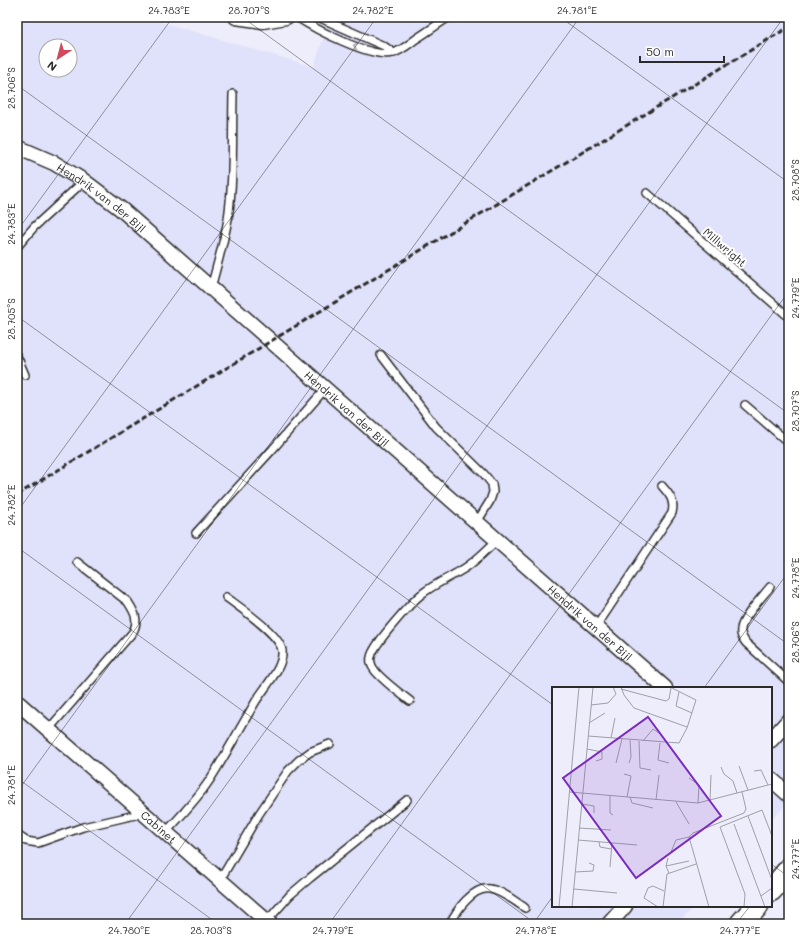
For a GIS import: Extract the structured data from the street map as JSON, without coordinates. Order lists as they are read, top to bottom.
{
  "streets": {
    "street": ["Hendrik van der Bijl", "Cabinet"],
    "lane": ["Millwright"]
  },
  "scale_bar": "50 m",
  "north": "bottom left",
  "coordinates": [
    "24.783°E",
    "28.707°S",
    "24.782°E",
    "24.781°E",
    "28.706°S",
    "28.708°S",
    "24.779°E",
    "28.705°S",
    "24.778°E",
    "24.777°E",
    "24.780°E",
    "28.703°S"
  ]
}
